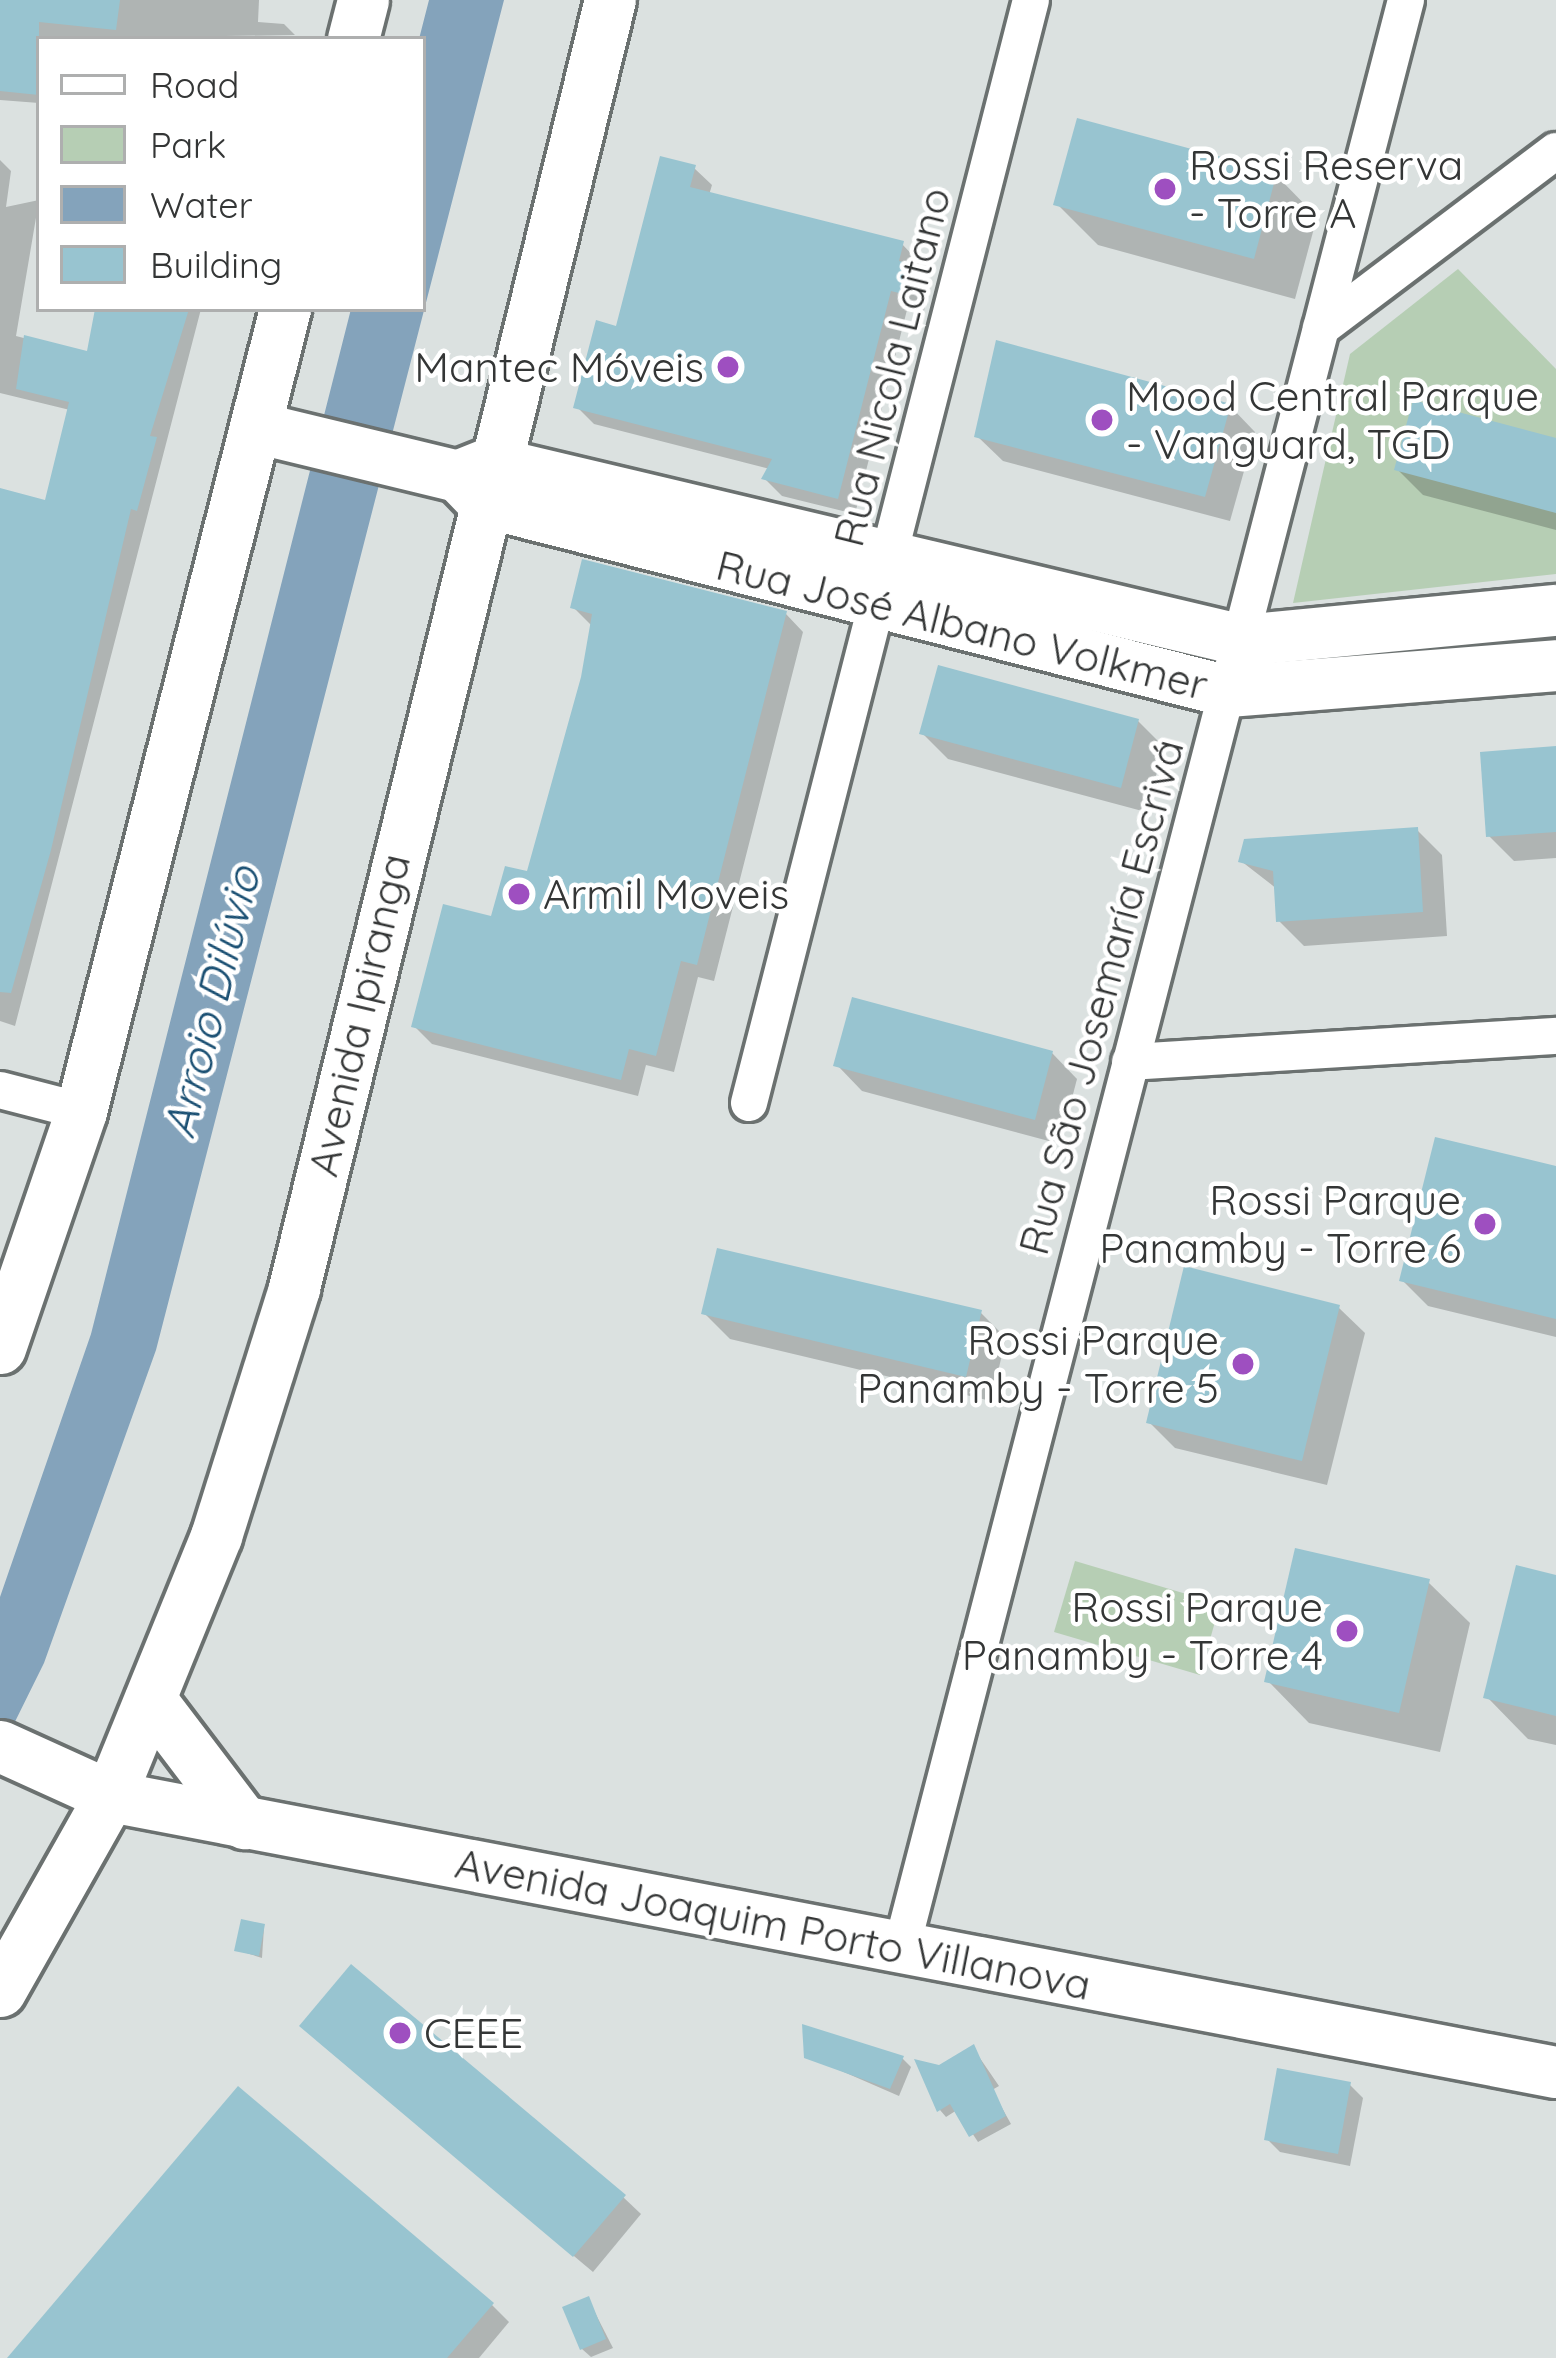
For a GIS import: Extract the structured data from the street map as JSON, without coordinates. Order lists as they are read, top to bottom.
{
  "streets": {
    "street": [
      "Rua Nicola Laitano",
      "Rua José Albano Volkmer",
      "Rua São Josemaría Escrivá",
      "Avenida Ipiranga",
      "Avenida Joaquim Porto Villanova"
    ]
  },
  "crossings": [
    ["Rua Nicola Laitano", "Rua José Albano Volkmer"],
    ["Rua José Albano Volkmer", "Rua São Josemaría Escrivá"],
    ["Rua José Albano Volkmer", "Avenida Ipiranga"],
    ["Rua São Josemaría Escrivá", "Avenida Joaquim Porto Villanova"],
    ["Avenida Ipiranga", "Avenida Joaquim Porto Villanova"]
  ],
  "water": ["Arroio Dilúvio"],
  "places": [
    "Rossi Reserva - Torre A",
    "Mantec Móveis",
    "Mood Central Parque - Vanguard, TGD",
    "Armil Moveis",
    "Rossi Parque Panamby - Torre 6",
    "Rossi Parque Panamby - Torre 5",
    "Rossi Parque Panamby - Torre 4",
    "CEEE"
  ],
  "legend": [
    "Road",
    "Park",
    "Water",
    "Building"
  ]
}
